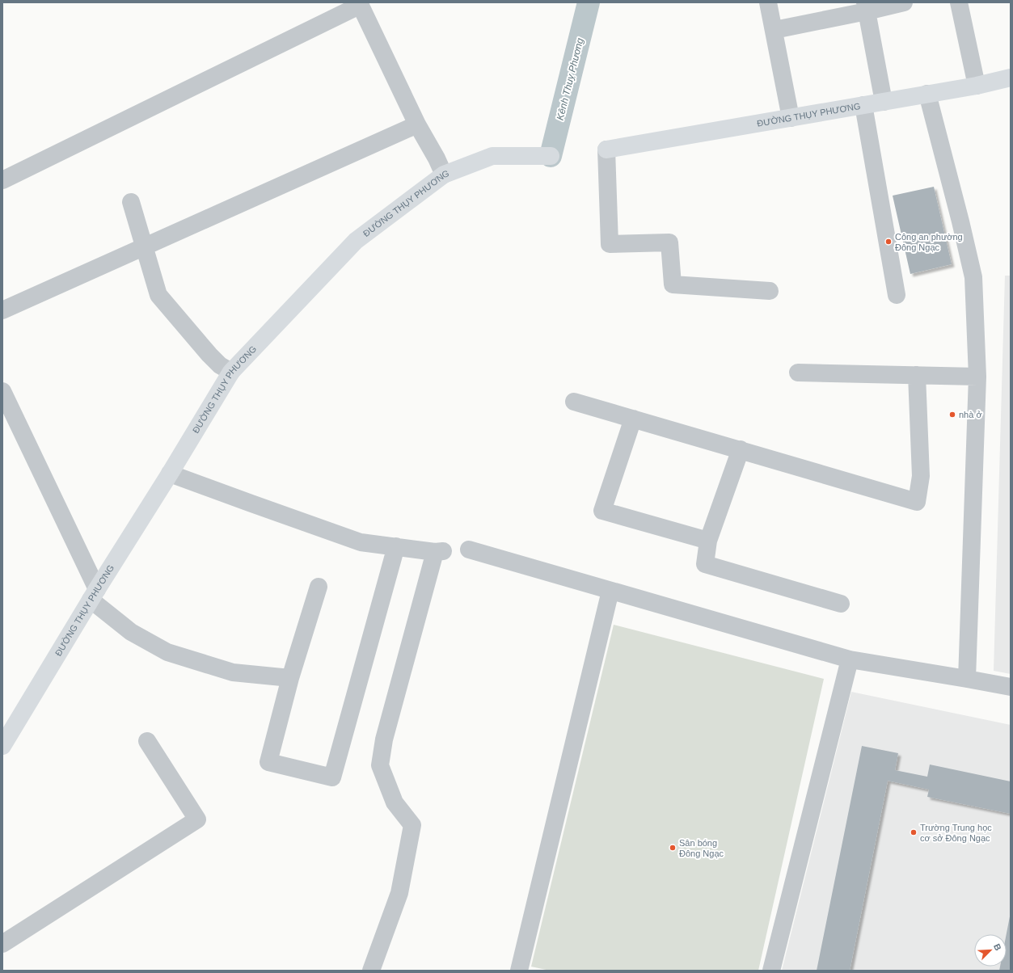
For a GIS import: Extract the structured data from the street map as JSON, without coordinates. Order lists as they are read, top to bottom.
{
  "streets": {
    "main road": ["ĐƯỜNG THỤY PHƯƠNG"]
  },
  "water": ["Kênh Thuỵ Phương"],
  "places": [
    "Công an phường Đông Ngạc",
    "nhà ở",
    "Trường Trung học cơ sở Đông Ngạc",
    "Sân bóng Đông Ngạc"
  ],
  "north": "top right"
}
